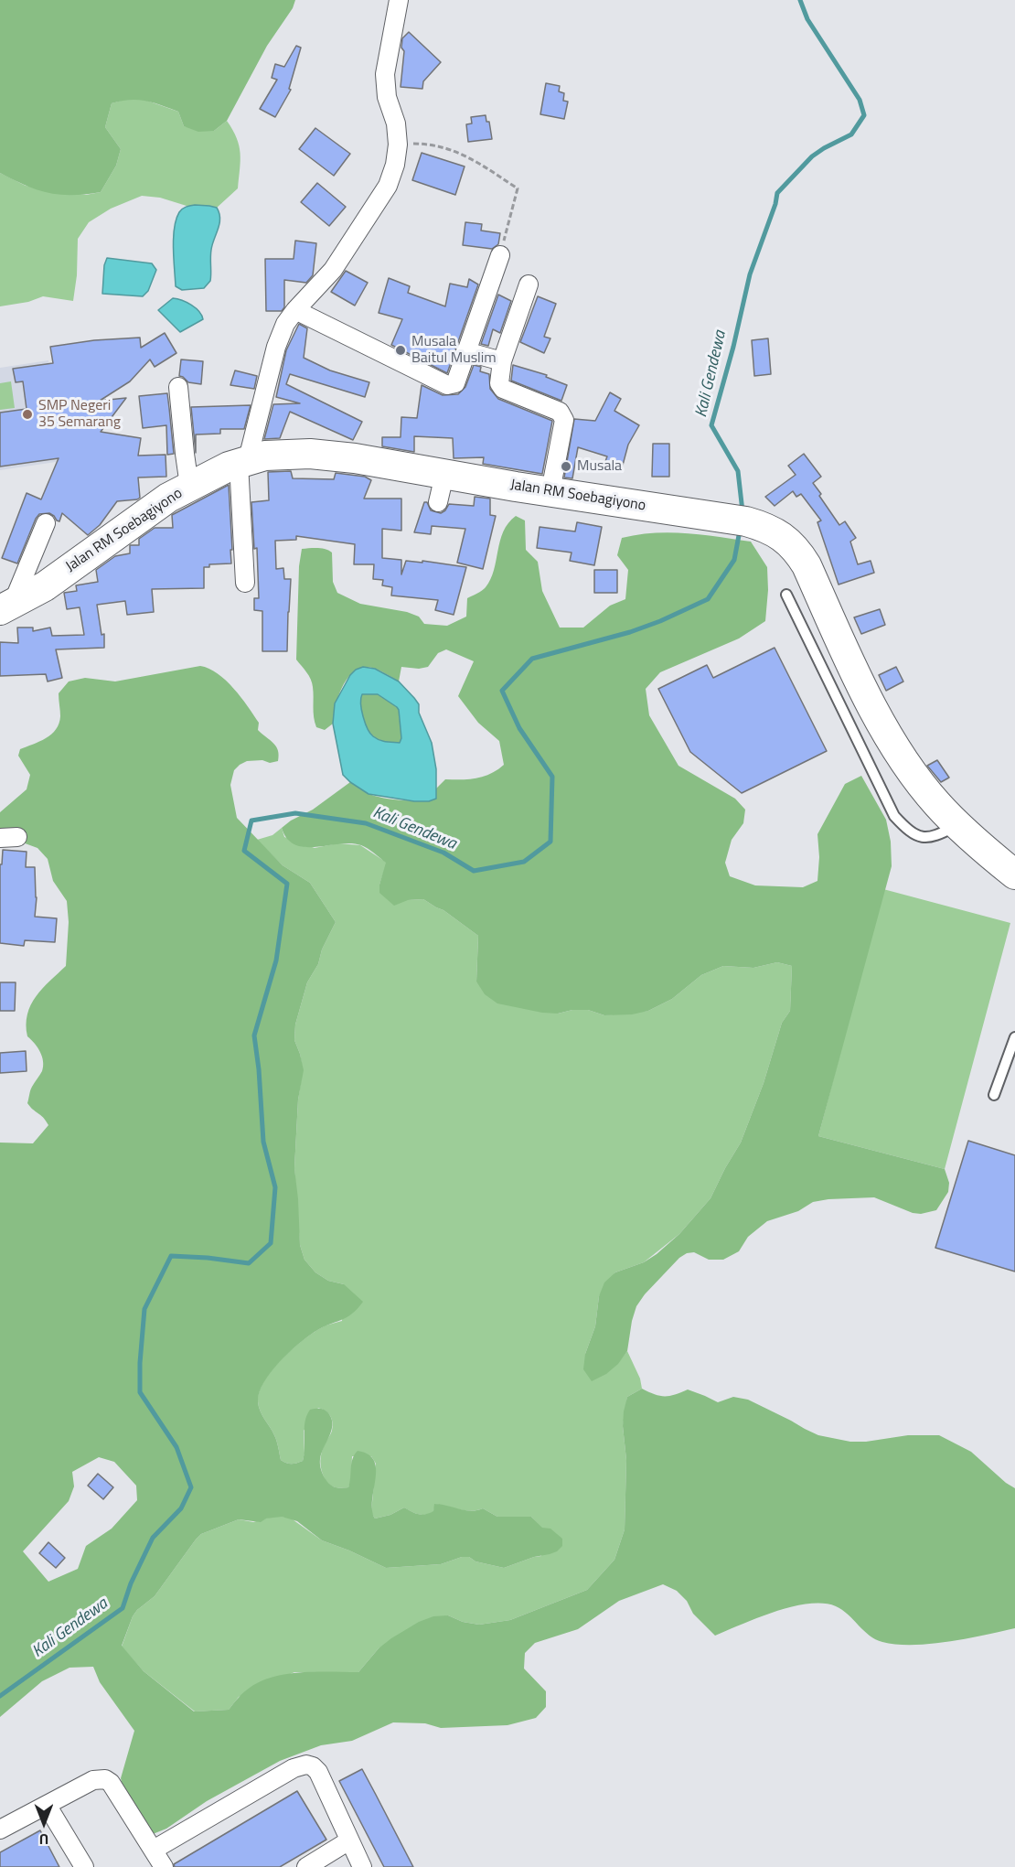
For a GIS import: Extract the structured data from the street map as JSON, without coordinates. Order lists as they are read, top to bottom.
{
  "streets": {
    "main road": ["Jalan RM Soebagiyono"]
  },
  "water": ["Kali Gendewa"],
  "places": ["Musala Baitul Muslim", "SMP Negeri 35 Semarang", "Musala"],
  "north": "bottom"
}
